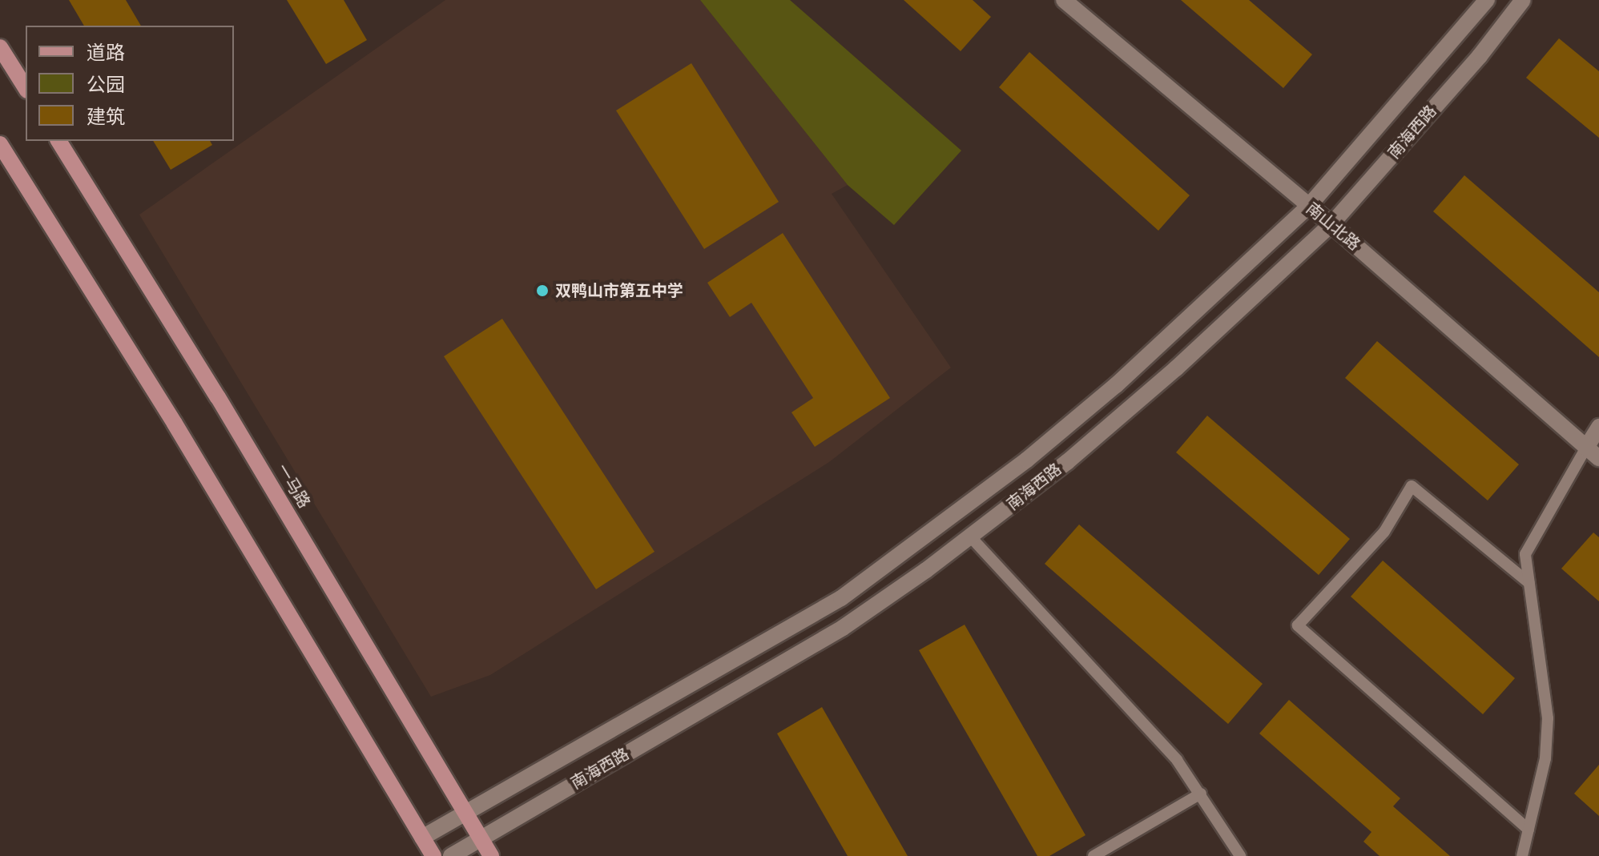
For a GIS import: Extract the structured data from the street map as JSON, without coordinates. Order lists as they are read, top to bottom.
{
  "streets": {
    "main road": ["一马路"],
    "street": ["南海西路", "南山北路"]
  },
  "crossings": [
    ["南海西路", "南山北路"],
    ["南海西路", "一马路"]
  ],
  "places": ["双鸭山市第五中学"],
  "legend": ["道路", "公园", "建筑"]
}
